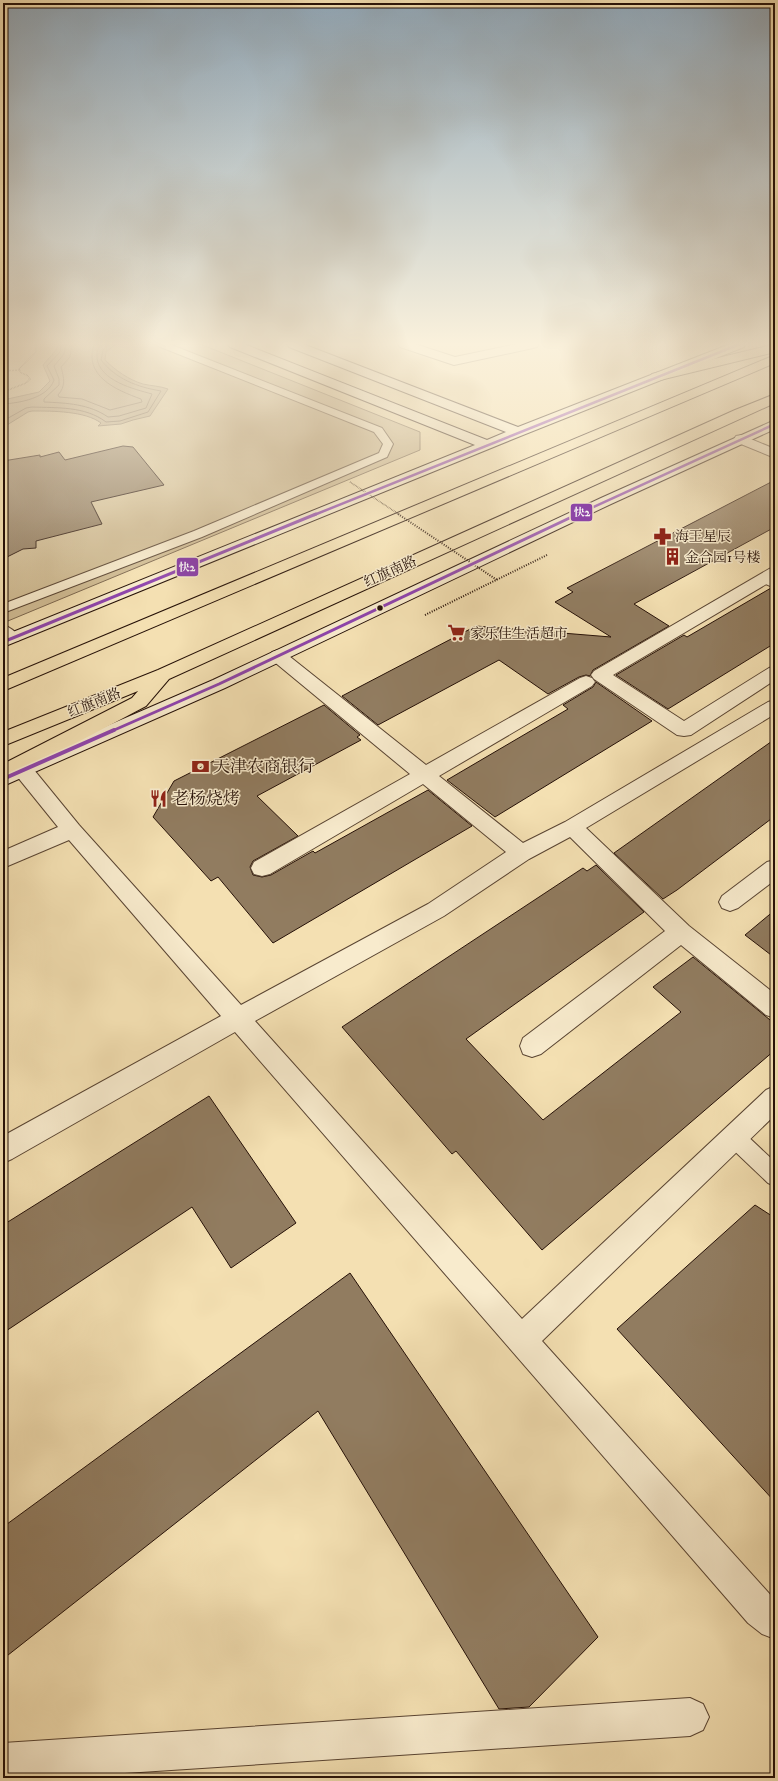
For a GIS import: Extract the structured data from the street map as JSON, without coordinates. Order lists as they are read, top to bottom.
{
  "streets": {
    "highway": ["红旗南路"]
  },
  "places": {
    "pharmacy": ["海王星辰"],
    "building": ["金合园1号楼"],
    "supermarket": ["家乐佳生活超市"],
    "bank": ["天津农商银行"],
    "restaurant": ["老杨烧烤"]
  },
  "lines": ["transit line 快2"]
}
